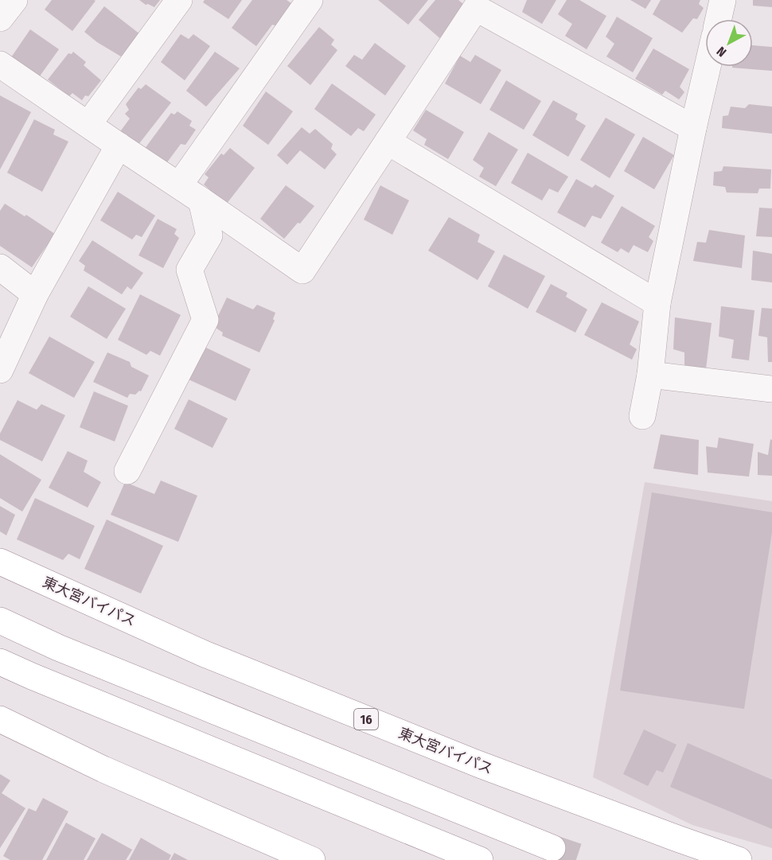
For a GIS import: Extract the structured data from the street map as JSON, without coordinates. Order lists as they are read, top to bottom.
{
  "streets": {
    "highway": ["東大宮バイパス", "16"]
  },
  "north": "bottom left"
}
